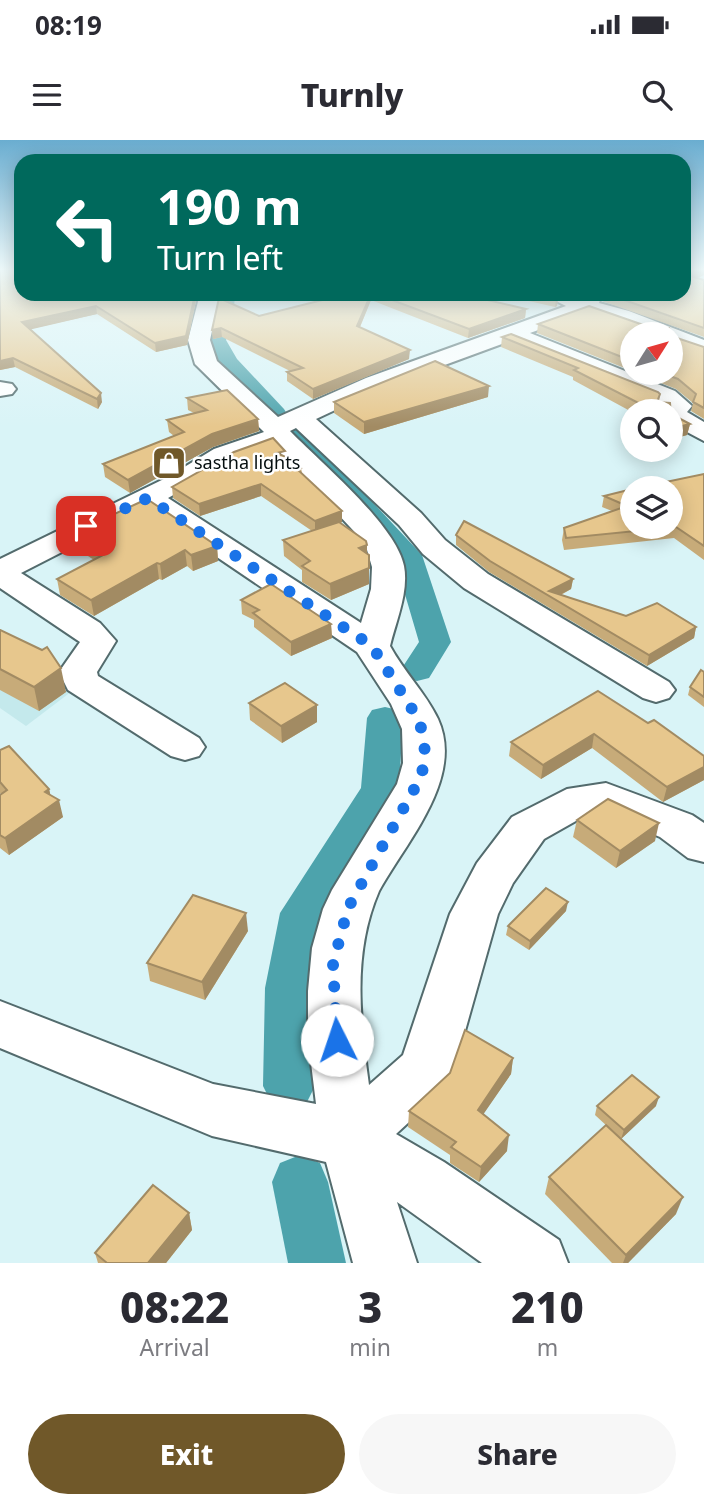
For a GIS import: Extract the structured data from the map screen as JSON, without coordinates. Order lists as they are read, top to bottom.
{
  "places": {
    "shop": ["sastha lights"]
  },
  "north": "top right",
  "page": {
    "status": "08:19",
    "header": "Turnly",
    "turn": ["190 m", "Turn left"],
    "eta": [
      "08:22",
      "Arrival",
      "3",
      "min",
      "210",
      "m"
    ],
    "buttons": ["Exit", "Share"]
  }
}
